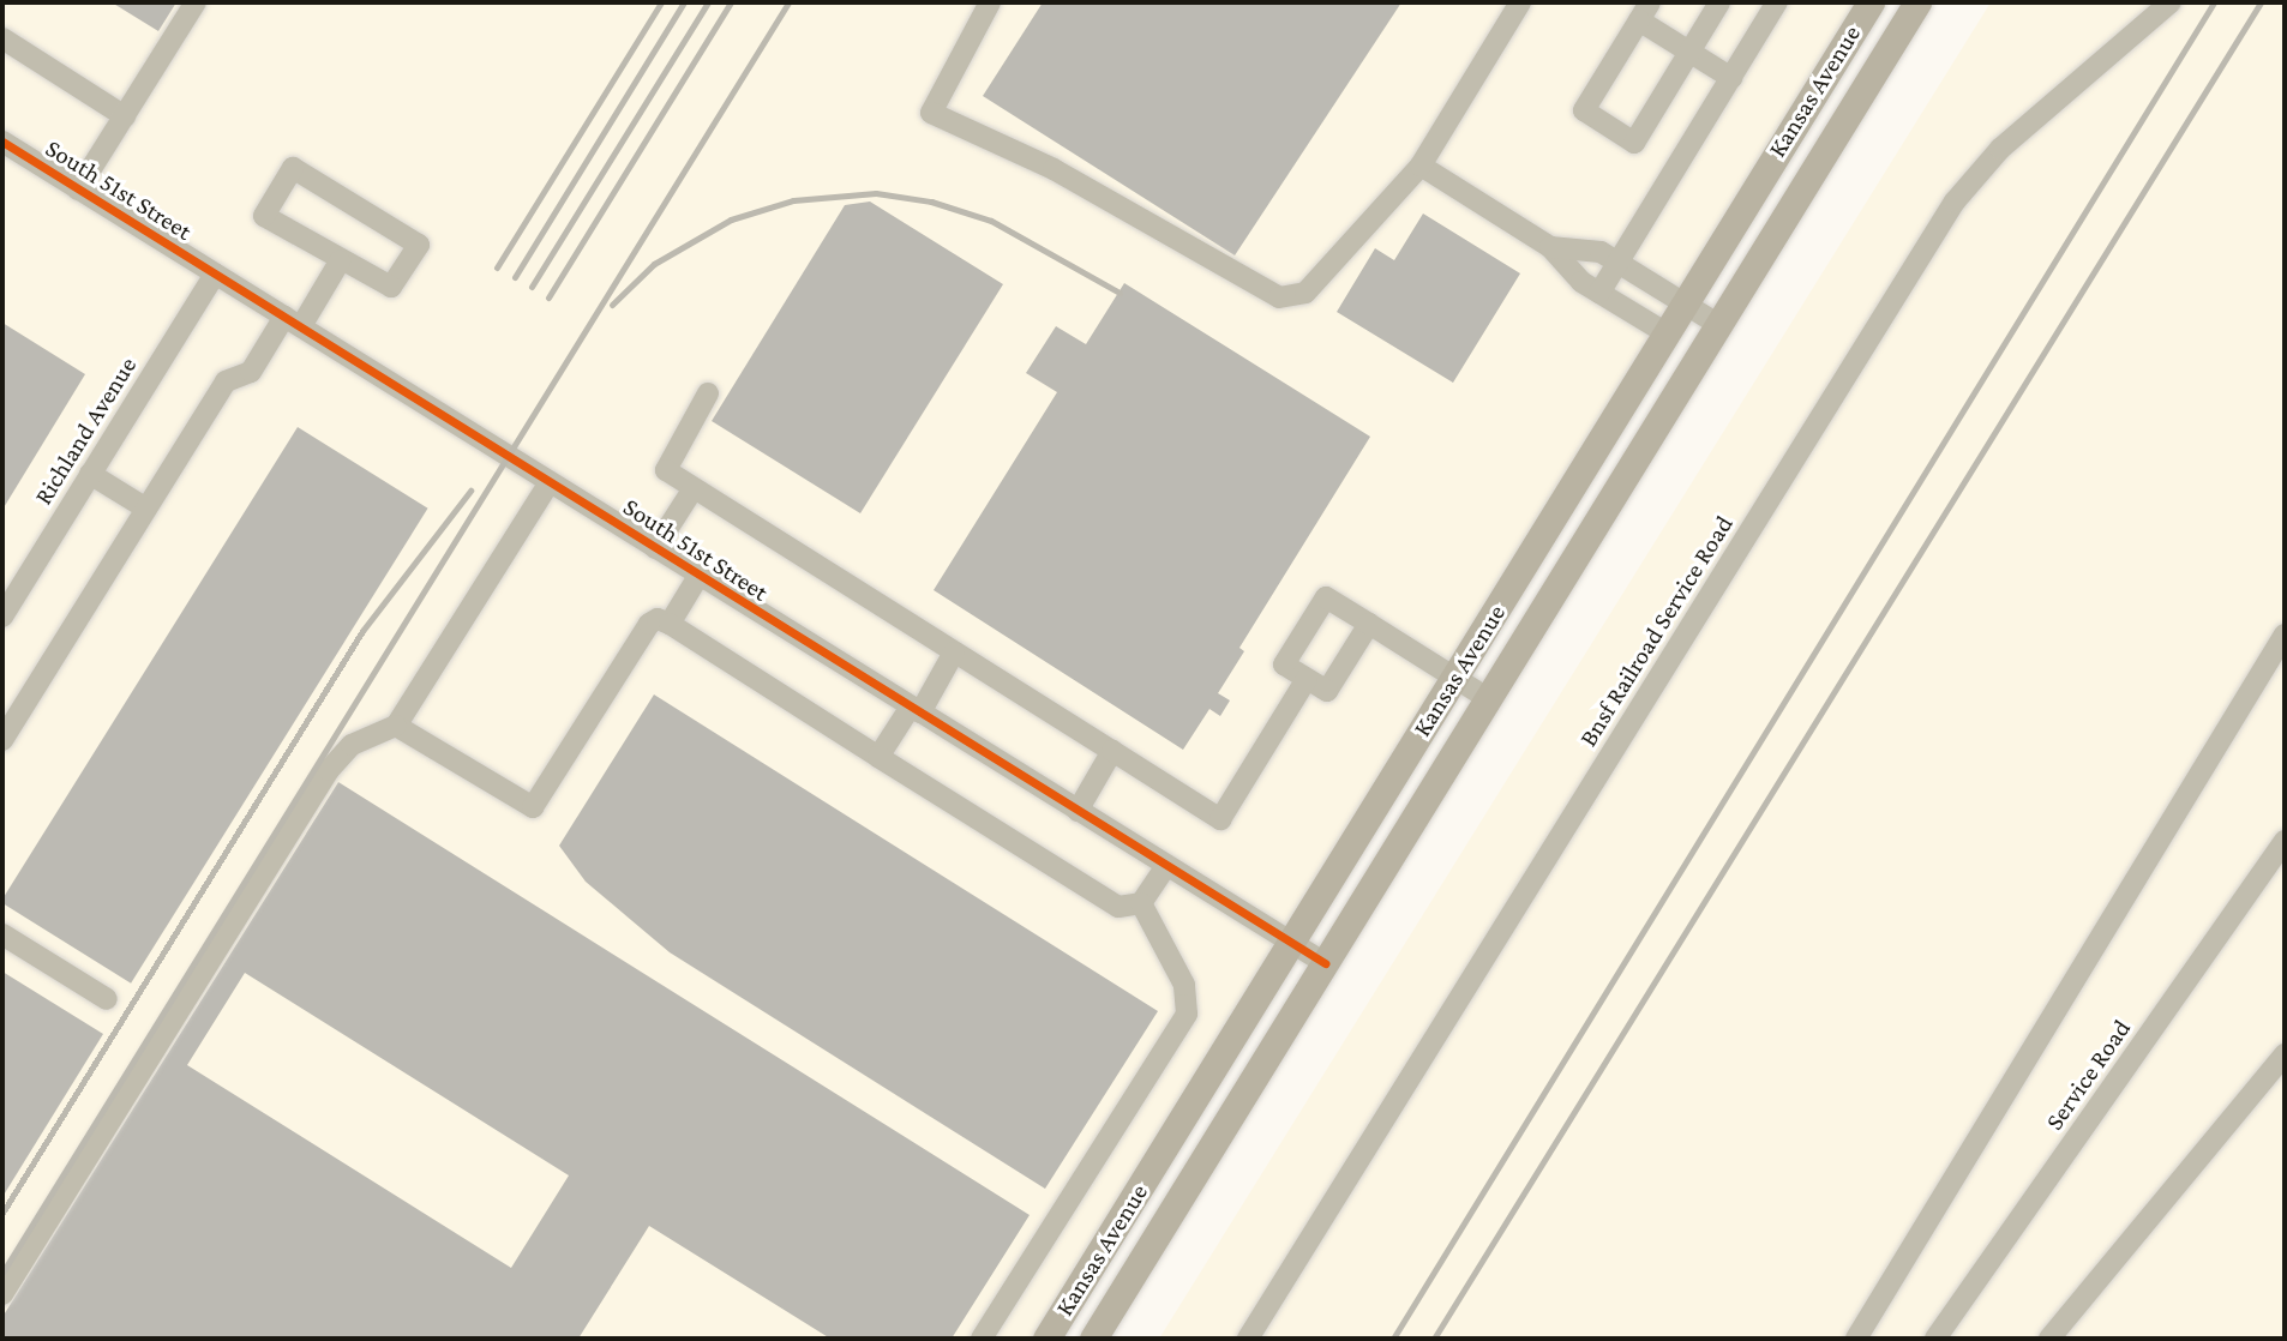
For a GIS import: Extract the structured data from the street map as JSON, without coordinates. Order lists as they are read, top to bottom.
{
  "streets": {
    "main road": ["Kansas Avenue"],
    "street": [
      "South 51st Street",
      "Richland Avenue",
      "Bnsf Railroad Service Road",
      "Service Road"
    ]
  },
  "crossings": [
    ["Kansas Avenue", "South 51st Street"],
    ["South 51st Street", "Richland Avenue"]
  ]
}
